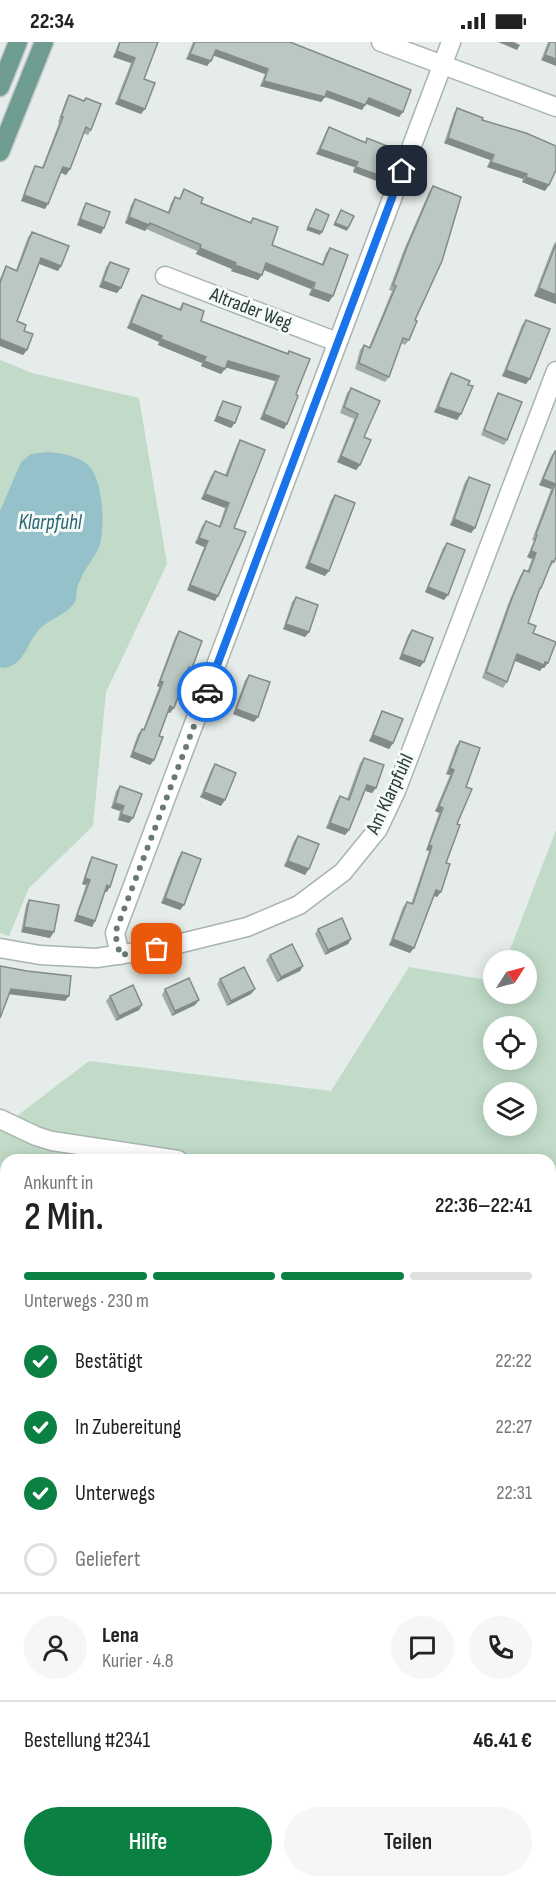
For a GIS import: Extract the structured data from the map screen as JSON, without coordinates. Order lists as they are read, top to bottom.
{
  "streets": {
    "street": ["Altrader Weg", "Am Klarpfuhl"]
  },
  "water": ["Klarpfuhl"],
  "north": "top right",
  "page": {
    "status": "22:34",
    "heading": ["2 Min.", "Ankunft in", "22:36–22:41"],
    "panel": [
      "Lena",
      "Kurier · 4.8",
      "Bestellung #2341",
      "46.41 €"
    ],
    "bar": "Unterwegs · 230 m",
    "list": [
      ["Bestätigt", "22:22"],
      ["In Zubereitung", "22:27"],
      ["Unterwegs", "22:31"],
      "Geliefert"
    ],
    "buttons": ["Hilfe", "Teilen"]
  }
}
